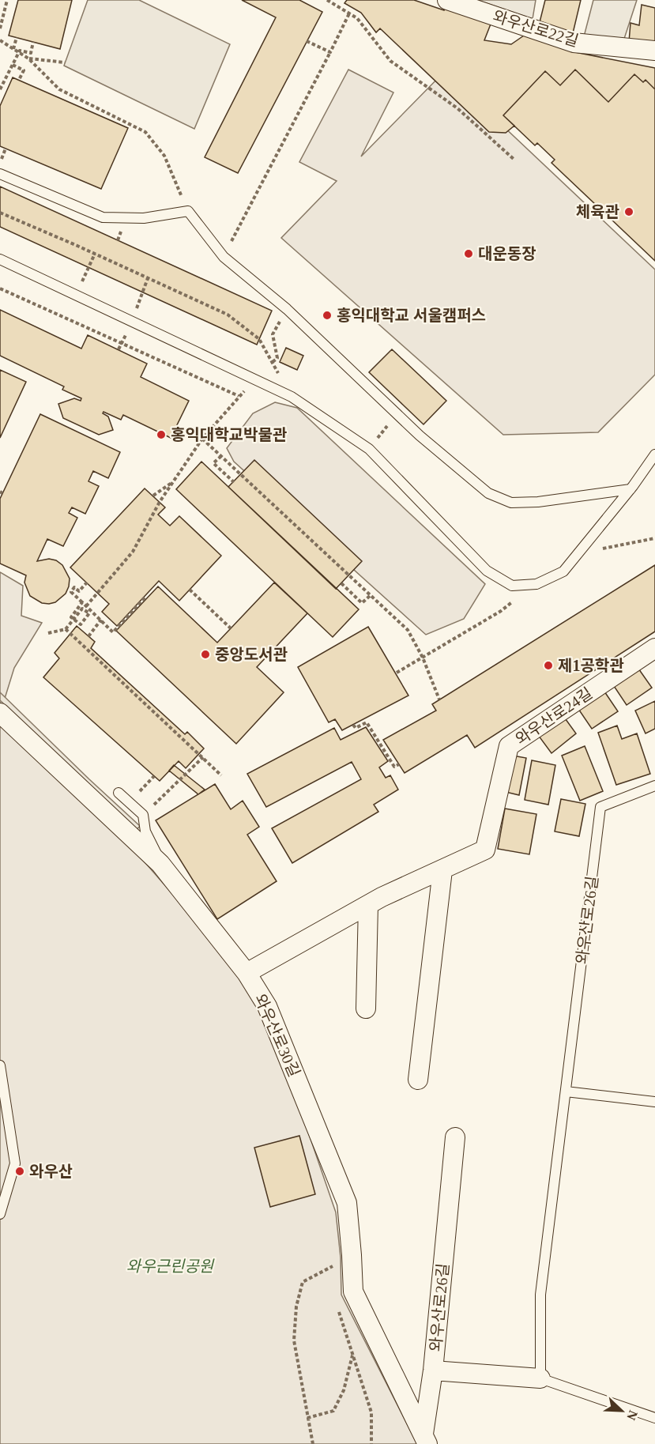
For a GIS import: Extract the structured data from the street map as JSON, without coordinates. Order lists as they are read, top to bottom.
{
  "streets": {
    "street": [
      "와우산로22길",
      "와우산로24길",
      "와우산로26길",
      "와우산로30길"
    ]
  },
  "crossings": [
    ["와우산로24길", "와우산로30길"],
    ["와우산로26길", "와우산로30길"]
  ],
  "parks": ["와우근린공원"],
  "places": [
    "체육관",
    "대운동장",
    "홍익대학교 서울캠퍼스",
    "홍익대학교박물관",
    "중앙도서관",
    "제1공학관",
    "와우산"
  ],
  "north": "bottom right"
}
